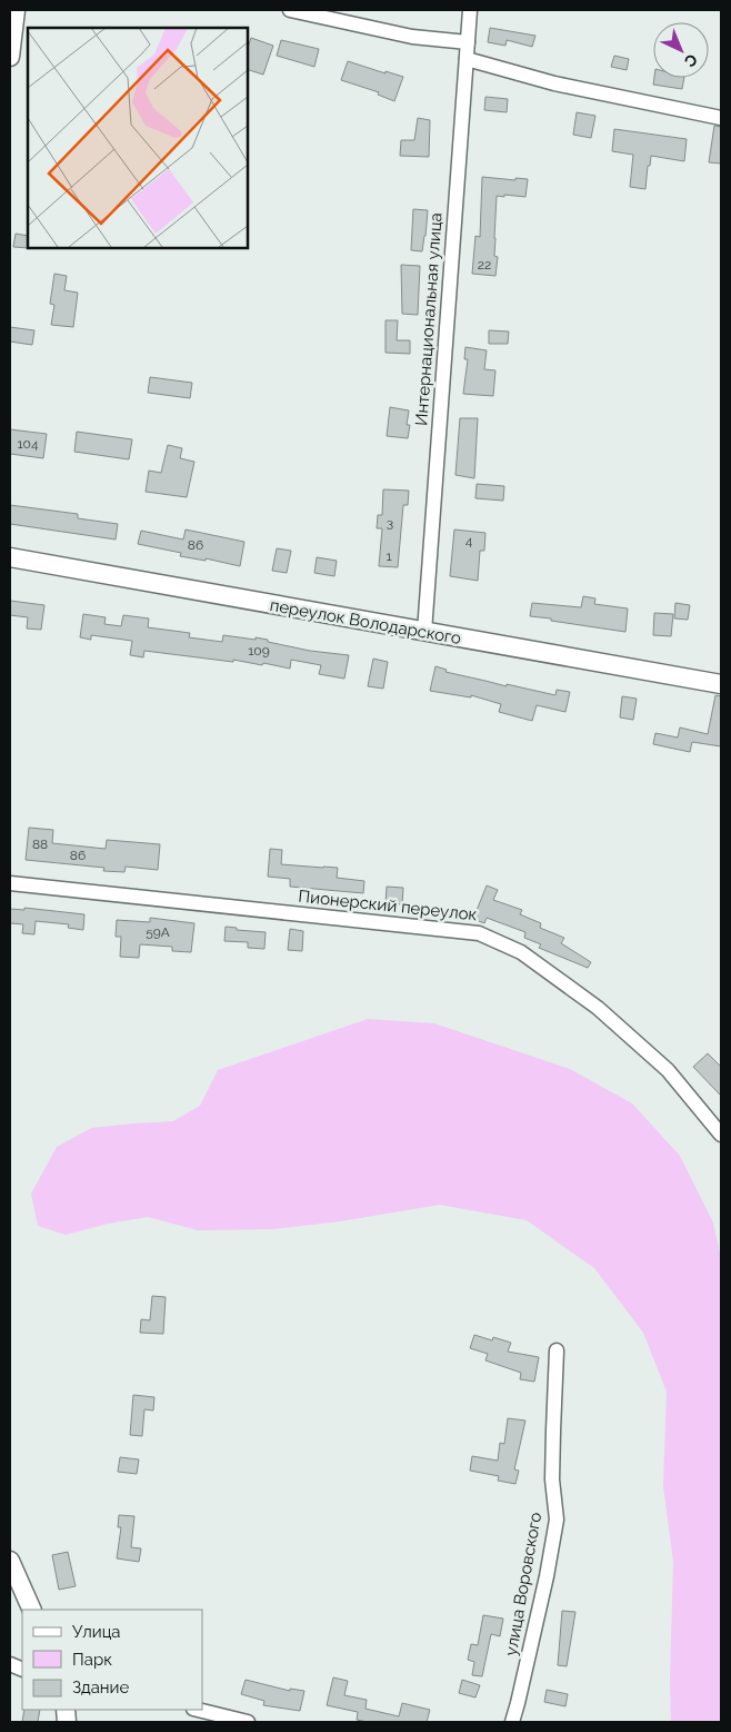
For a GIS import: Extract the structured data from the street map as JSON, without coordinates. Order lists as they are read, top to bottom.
{
  "streets": {
    "street": [
      "Интернациональная улица",
      "переулок Володарского",
      "Пионерский переулок",
      "улица Воровского"
    ]
  },
  "crossings": [
    ["Интернациональная улица", "переулок Володарского"]
  ],
  "house_numbers": [
    "22",
    "104",
    "3",
    "4",
    "86",
    "1",
    "109",
    "88",
    "86",
    "59А"
  ],
  "legend": ["Улица", "Парк", "Здание"],
  "north": "bottom right"
}
